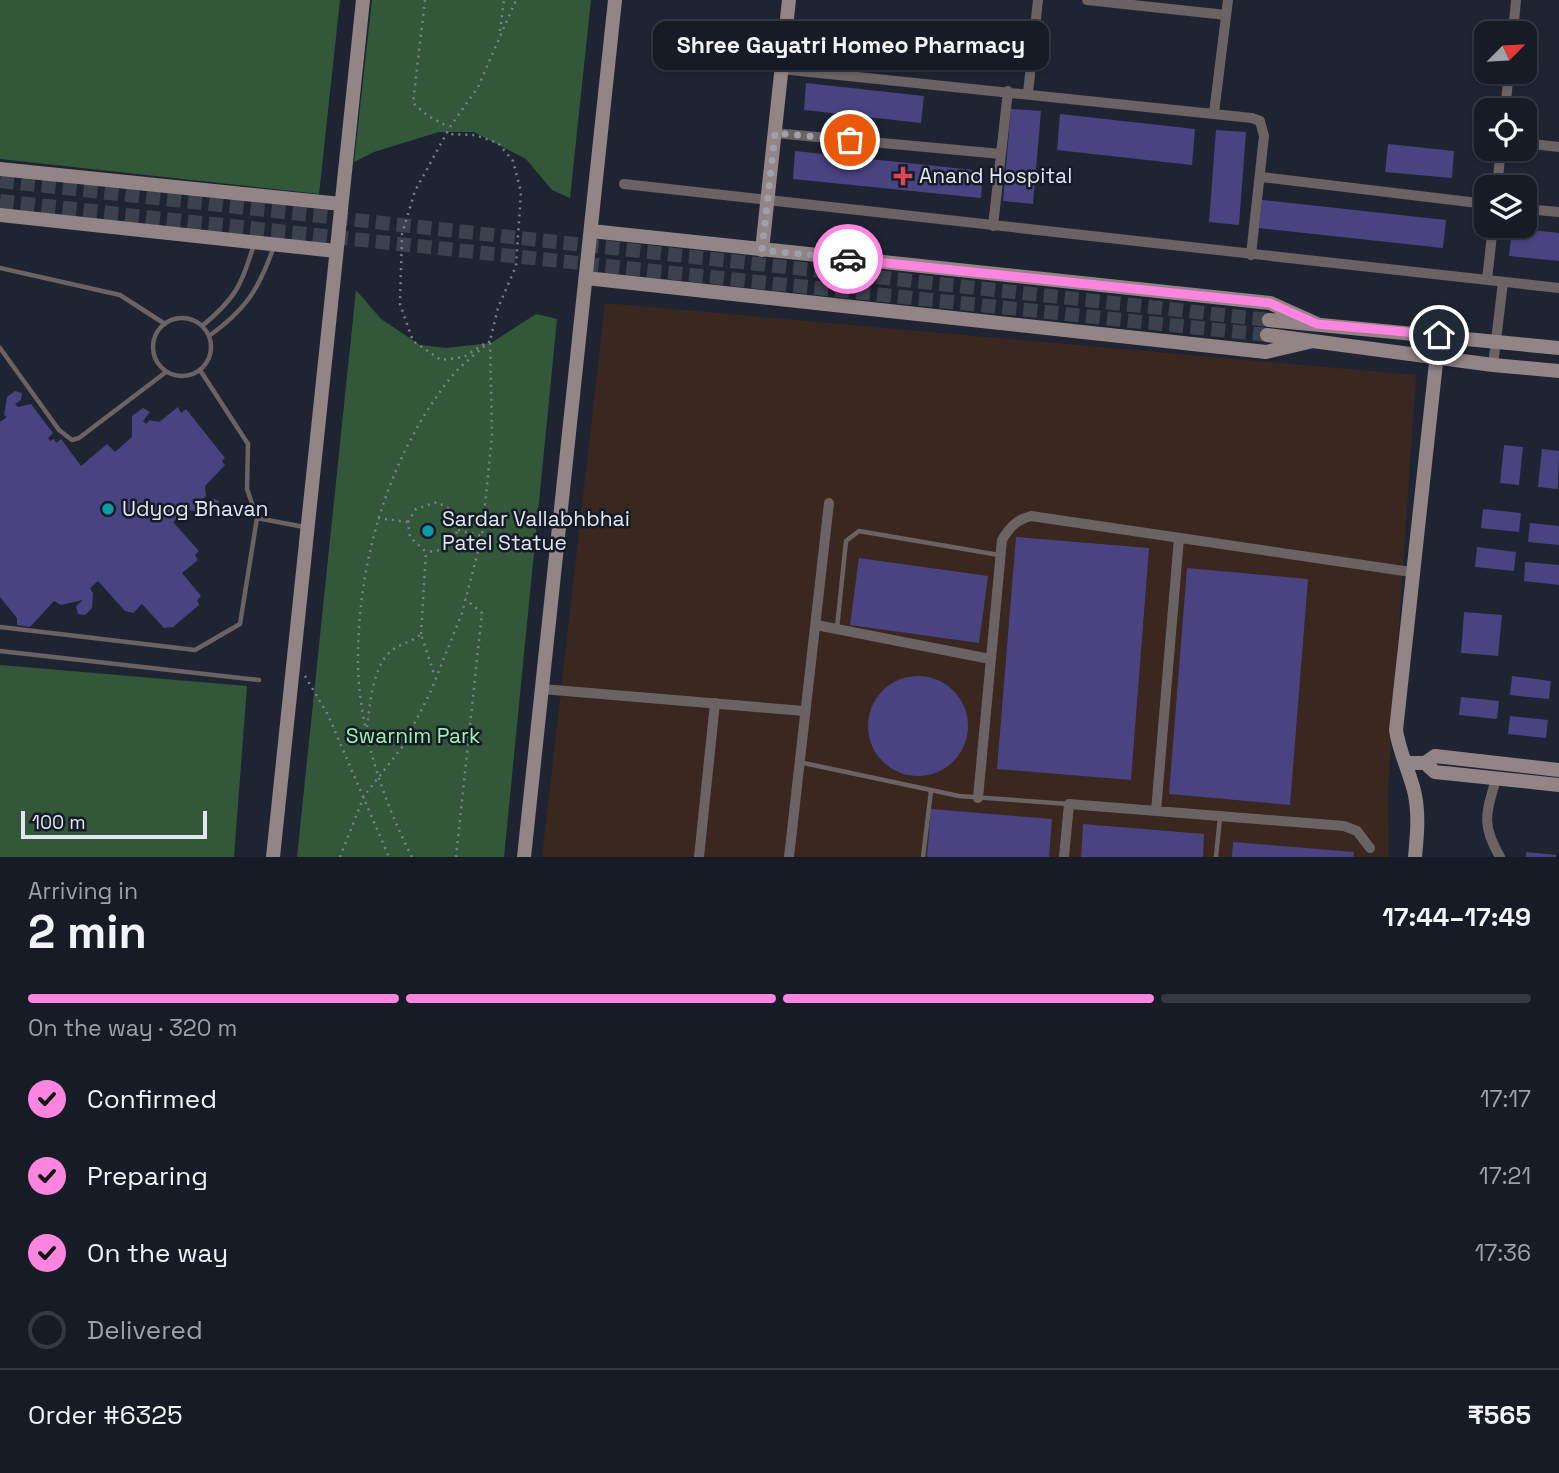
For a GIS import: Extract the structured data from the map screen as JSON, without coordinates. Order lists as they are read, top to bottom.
{
  "parks": ["Swarnim Park"],
  "places": {
    "other": ["Shree Gayatri Homeo Pharmacy", "Udyog Bhavan", "Sardar Vallabhbhai Patel Statue"],
    "health": ["Anand Hospital"]
  },
  "scale_bar": "100 m",
  "north": "top right",
  "page": {
    "bubble": "Shree Gayatri Homeo Pharmacy",
    "scale": "100 m",
    "heading": ["2 min", "Arriving in", "17:44–17:49"],
    "panel": ["Order #6325", "₹565"],
    "bar": "On the way · 320 m",
    "list": [
      ["Confirmed", "17:17"],
      ["Preparing", "17:21"],
      ["On the way", "17:36"],
      "Delivered"
    ]
  }
}
